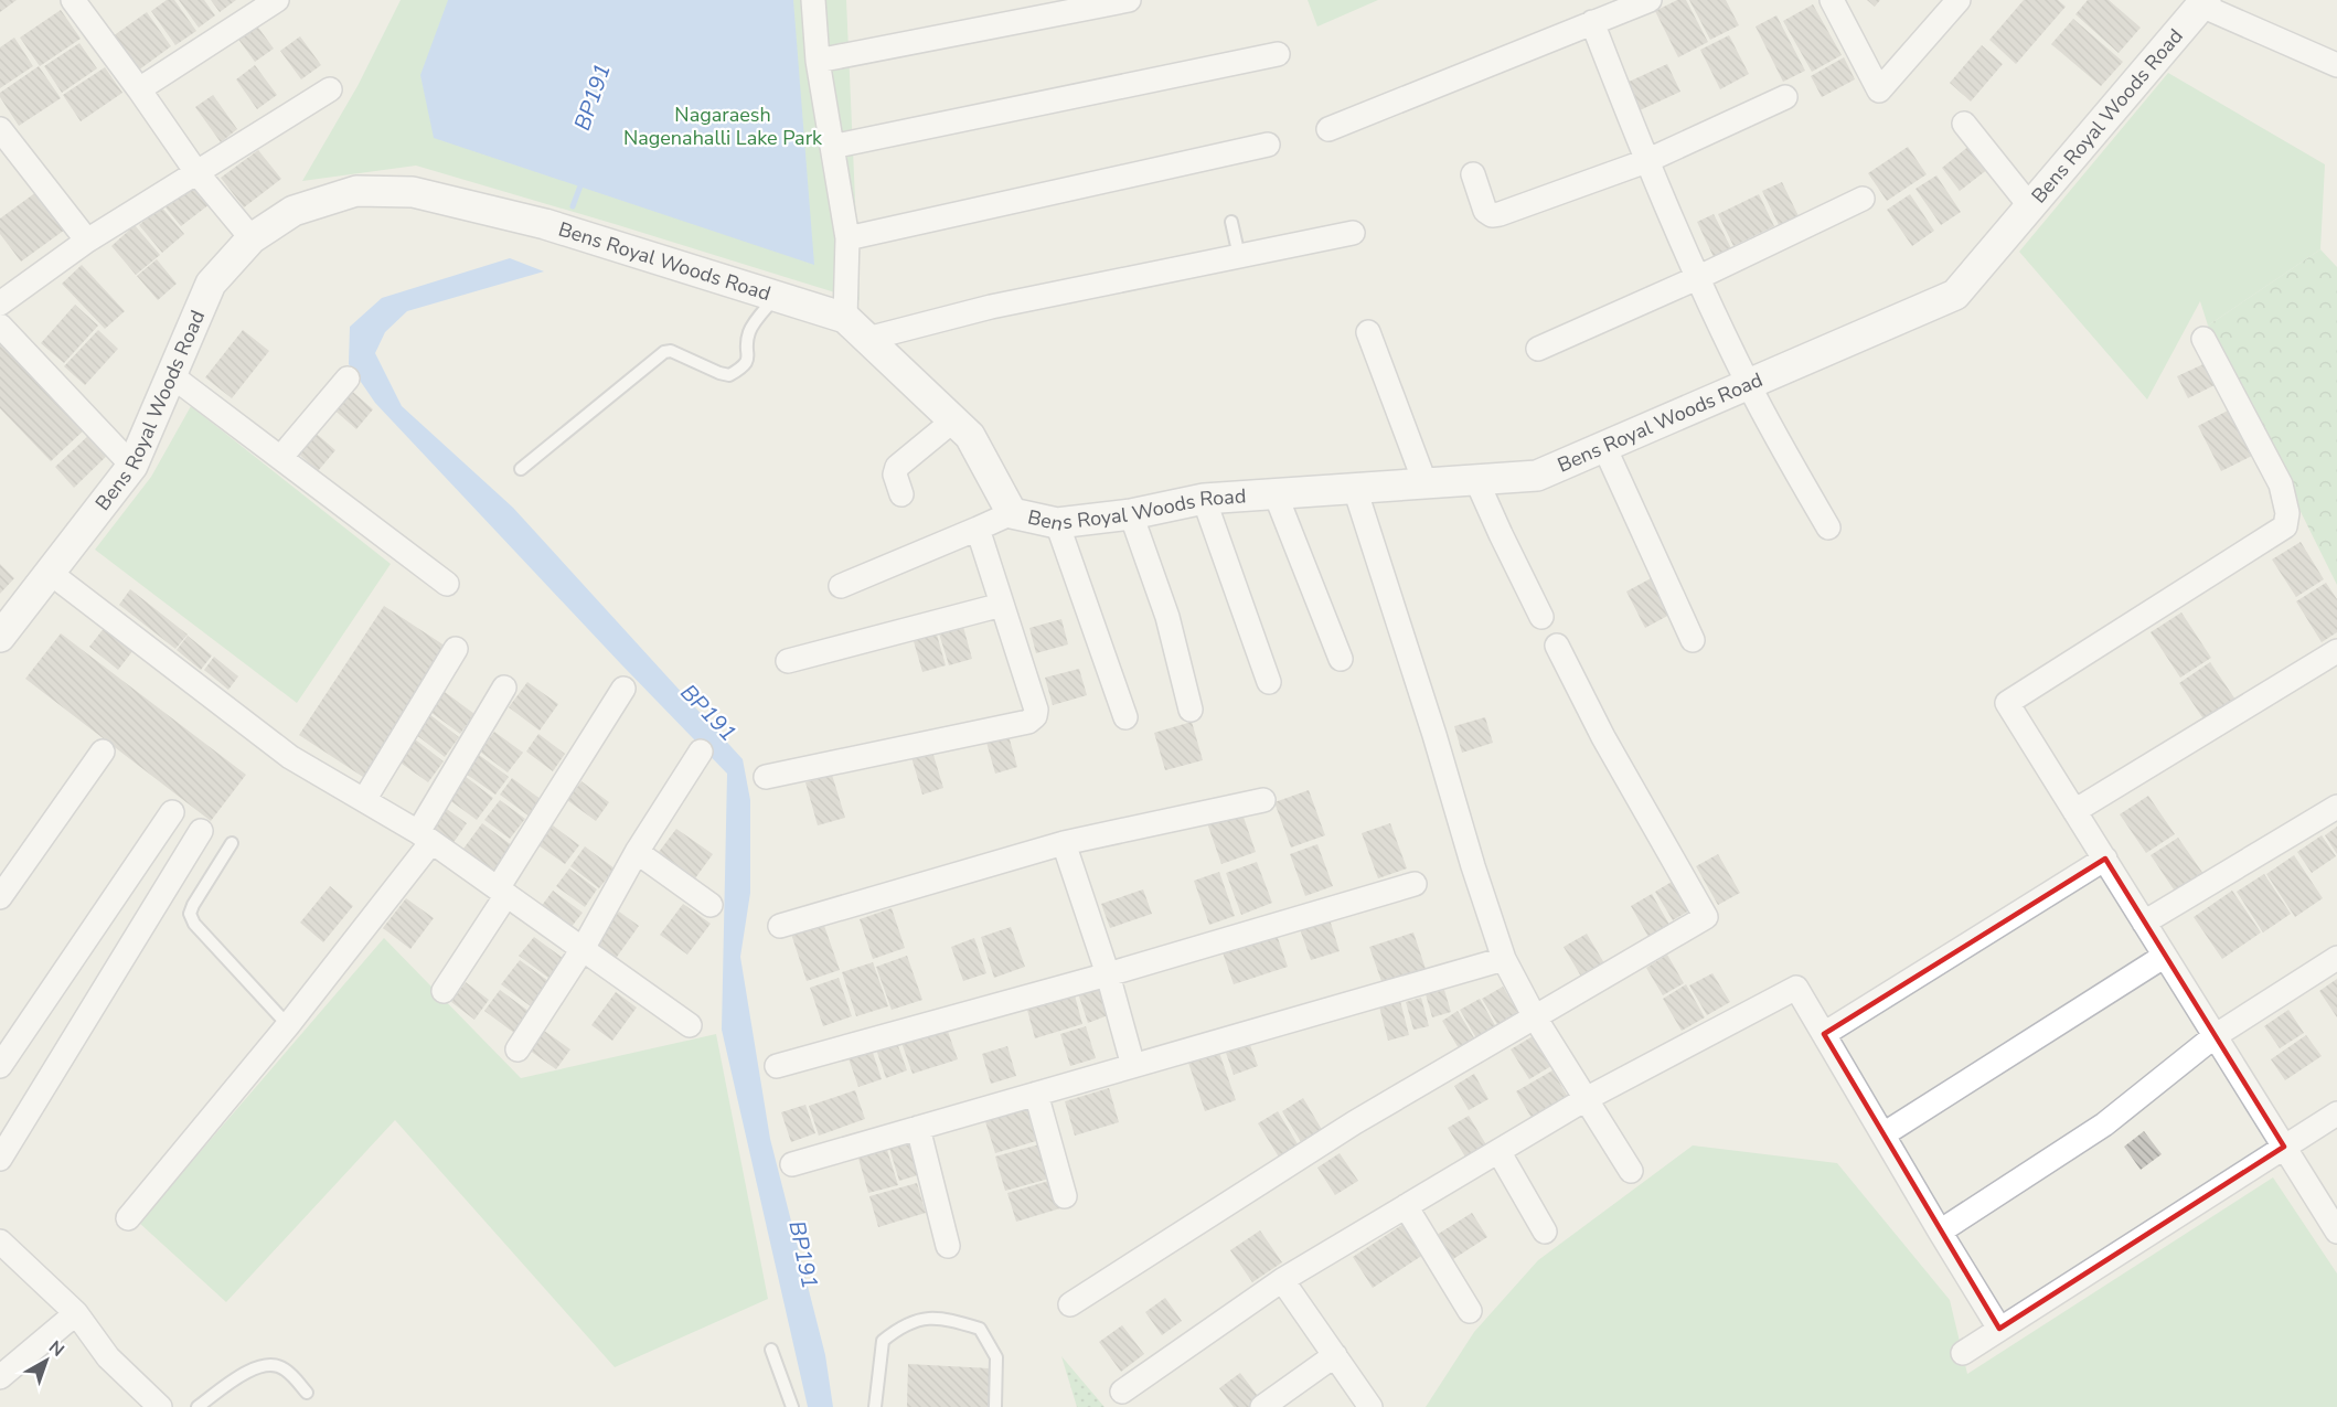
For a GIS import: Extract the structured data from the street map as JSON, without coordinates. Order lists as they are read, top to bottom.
{
  "streets": {
    "street": ["Bens Royal Woods Road"]
  },
  "water": ["BP191"],
  "parks": ["Nagaraesh Nagenahalli Lake Park"],
  "north": "top right"
}
